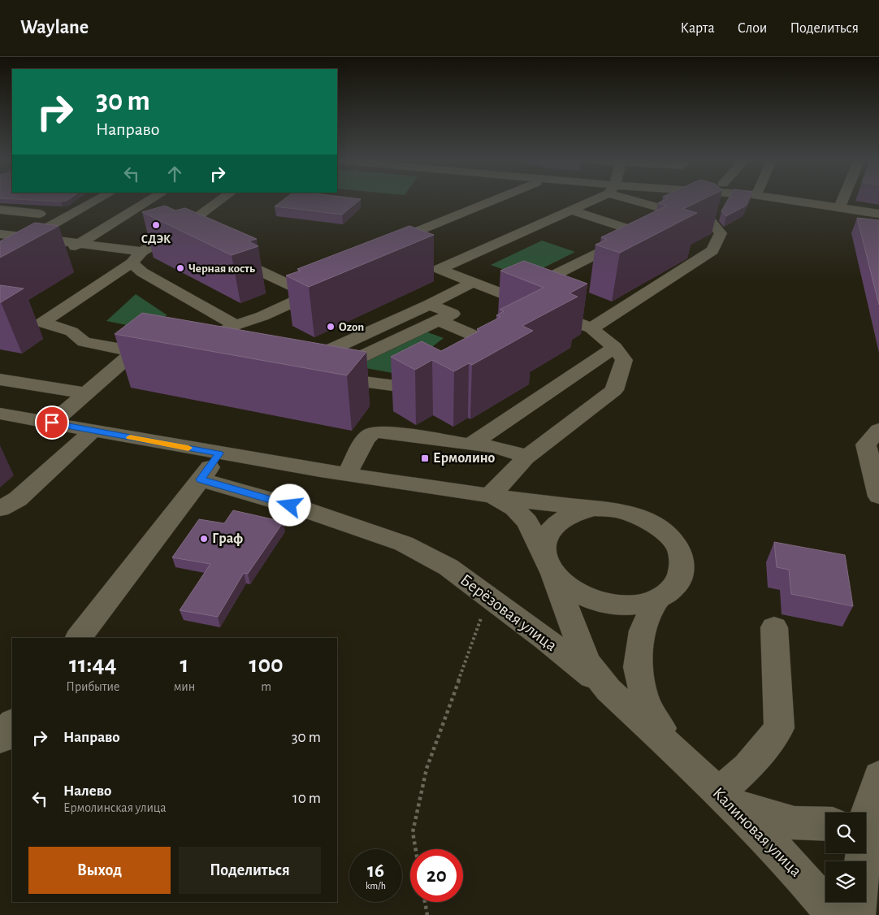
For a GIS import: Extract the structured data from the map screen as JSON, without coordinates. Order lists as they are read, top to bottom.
{
  "streets": {
    "street": ["Берёзовая улица", "Калиновая улица"]
  },
  "places": {
    "other": [
      "СДЭК",
      "Черная кость",
      "Ozon",
      "Граф"
    ],
    "transit": ["Ермолино"]
  },
  "page": {
    "header": "Waylane",
    "nav": ["Карта", "Слои", "Поделиться"],
    "turn": ["30 m", "Направо"],
    "eta": [
      "11:44",
      "Прибытие",
      "1",
      "мин",
      "100",
      "m"
    ],
    "list": [
      {
        "name": "Направо",
        "value": "30 m"
      },
      {
        "name": "Налево",
        "note": "Ермолинская улица",
        "value": "10 m"
      }
    ],
    "buttons": ["Выход", "Поделиться"],
    "speed": "16 km/h",
    "limit": "20"
  }
}
